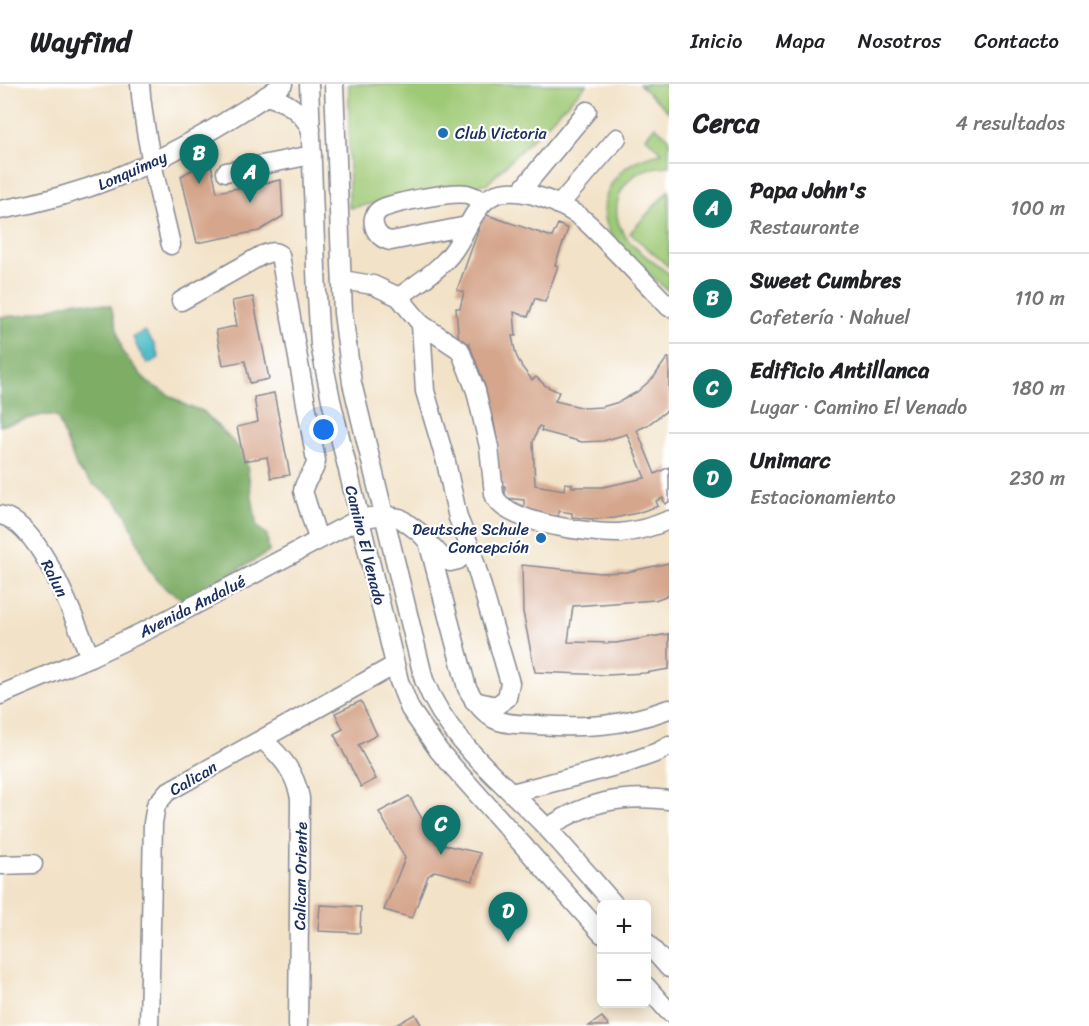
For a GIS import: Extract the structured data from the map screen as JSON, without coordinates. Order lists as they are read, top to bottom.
{
  "streets": {
    "street": [
      "Lonquimay",
      "Camino El Venado",
      "Ralun",
      "Avenida Andalué",
      "Calican",
      "Calican Oriente"
    ]
  },
  "crossings": [
    ["Camino El Venado", "Avenida Andalué"],
    ["Camino El Venado", "Calican"],
    ["Ralun", "Avenida Andalué"],
    ["Calican", "Calican Oriente"]
  ],
  "places": ["Club Victoria", "Deutsche Schule Concepción"],
  "page": {
    "header": "Wayfind",
    "nav": [
      "Inicio",
      "Mapa",
      "Nosotros",
      "Contacto"
    ],
    "heading": ["Cerca", "4 resultados"],
    "pins": [
      "B",
      "A",
      "C",
      "D"
    ],
    "list": [
      {
        "mark": "A",
        "name": "Papa John's",
        "note": "Restaurante",
        "value": "100 m"
      },
      {
        "mark": "B",
        "name": "Sweet Cumbres",
        "note": "Cafetería · Nahuel",
        "value": "110 m"
      },
      {
        "mark": "C",
        "name": "Edificio Antillanca",
        "note": "Lugar · Camino El Venado",
        "value": "180 m"
      },
      {
        "mark": "D",
        "name": "Unimarc",
        "note": "Estacionamiento",
        "value": "230 m"
      }
    ],
    "map_buttons": ["+", "−"]
  }
}
